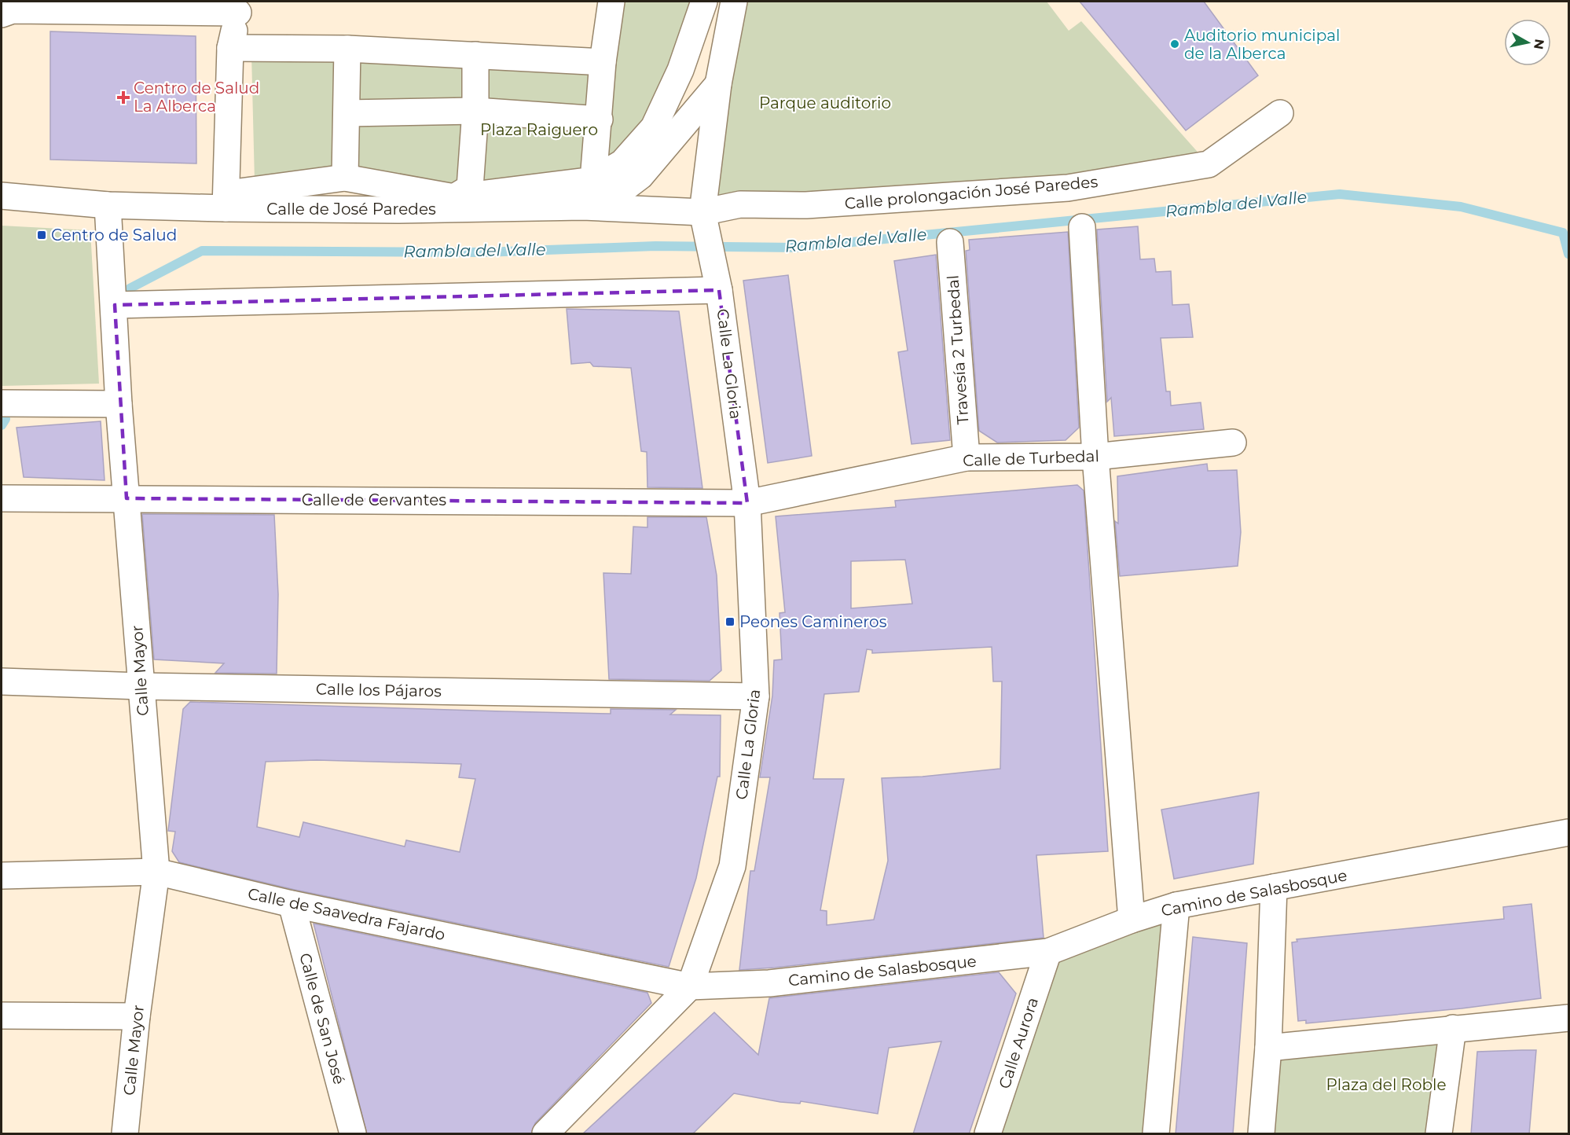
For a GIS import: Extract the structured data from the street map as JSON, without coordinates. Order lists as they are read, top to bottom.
{
  "streets": {
    "street": [
      "Calle prolongación José Paredes",
      "Calle de José Paredes",
      "Travesía 2 Turbedal",
      "Calle La Gloria",
      "Calle de Turbedal",
      "Calle de Cervantes",
      "Calle Mayor",
      "Calle los Pájaros",
      "Camino de Salasbosque",
      "Calle de Saavedra Fajardo",
      "Calle de San José",
      "Calle Aurora"
    ]
  },
  "crossings": [
    ["Calle prolongación José Paredes", "Calle de José Paredes"],
    ["Calle prolongación José Paredes", "Calle La Gloria"],
    ["Calle de José Paredes", "Calle La Gloria"],
    ["Calle de José Paredes", "Calle Mayor"],
    ["Travesía 2 Turbedal", "Calle de Turbedal"],
    ["Calle La Gloria", "Calle de Turbedal"],
    ["Calle La Gloria", "Calle de Cervantes"],
    ["Calle La Gloria", "Calle los Pájaros"],
    ["Calle La Gloria", "Camino de Salasbosque"],
    ["Calle La Gloria", "Calle de Saavedra Fajardo"],
    ["Calle de Turbedal", "Calle de Cervantes"],
    ["Calle de Cervantes", "Calle Mayor"],
    ["Calle Mayor", "Calle los Pájaros"],
    ["Calle Mayor", "Calle de Saavedra Fajardo"],
    ["Camino de Salasbosque", "Calle de Saavedra Fajardo"],
    ["Camino de Salasbosque", "Calle Aurora"],
    ["Calle de Saavedra Fajardo", "Calle de San José"]
  ],
  "water": ["Rambla del Valle"],
  "parks": ["Parque auditorio", "Plaza Raiguero", "Plaza del Roble"],
  "places": {
    "other": ["Auditorio municipal de la Alberca"],
    "health": ["Centro de Salud La Alberca"],
    "transit": ["Centro de Salud", "Peones Camineros"]
  },
  "north": "right"
}
